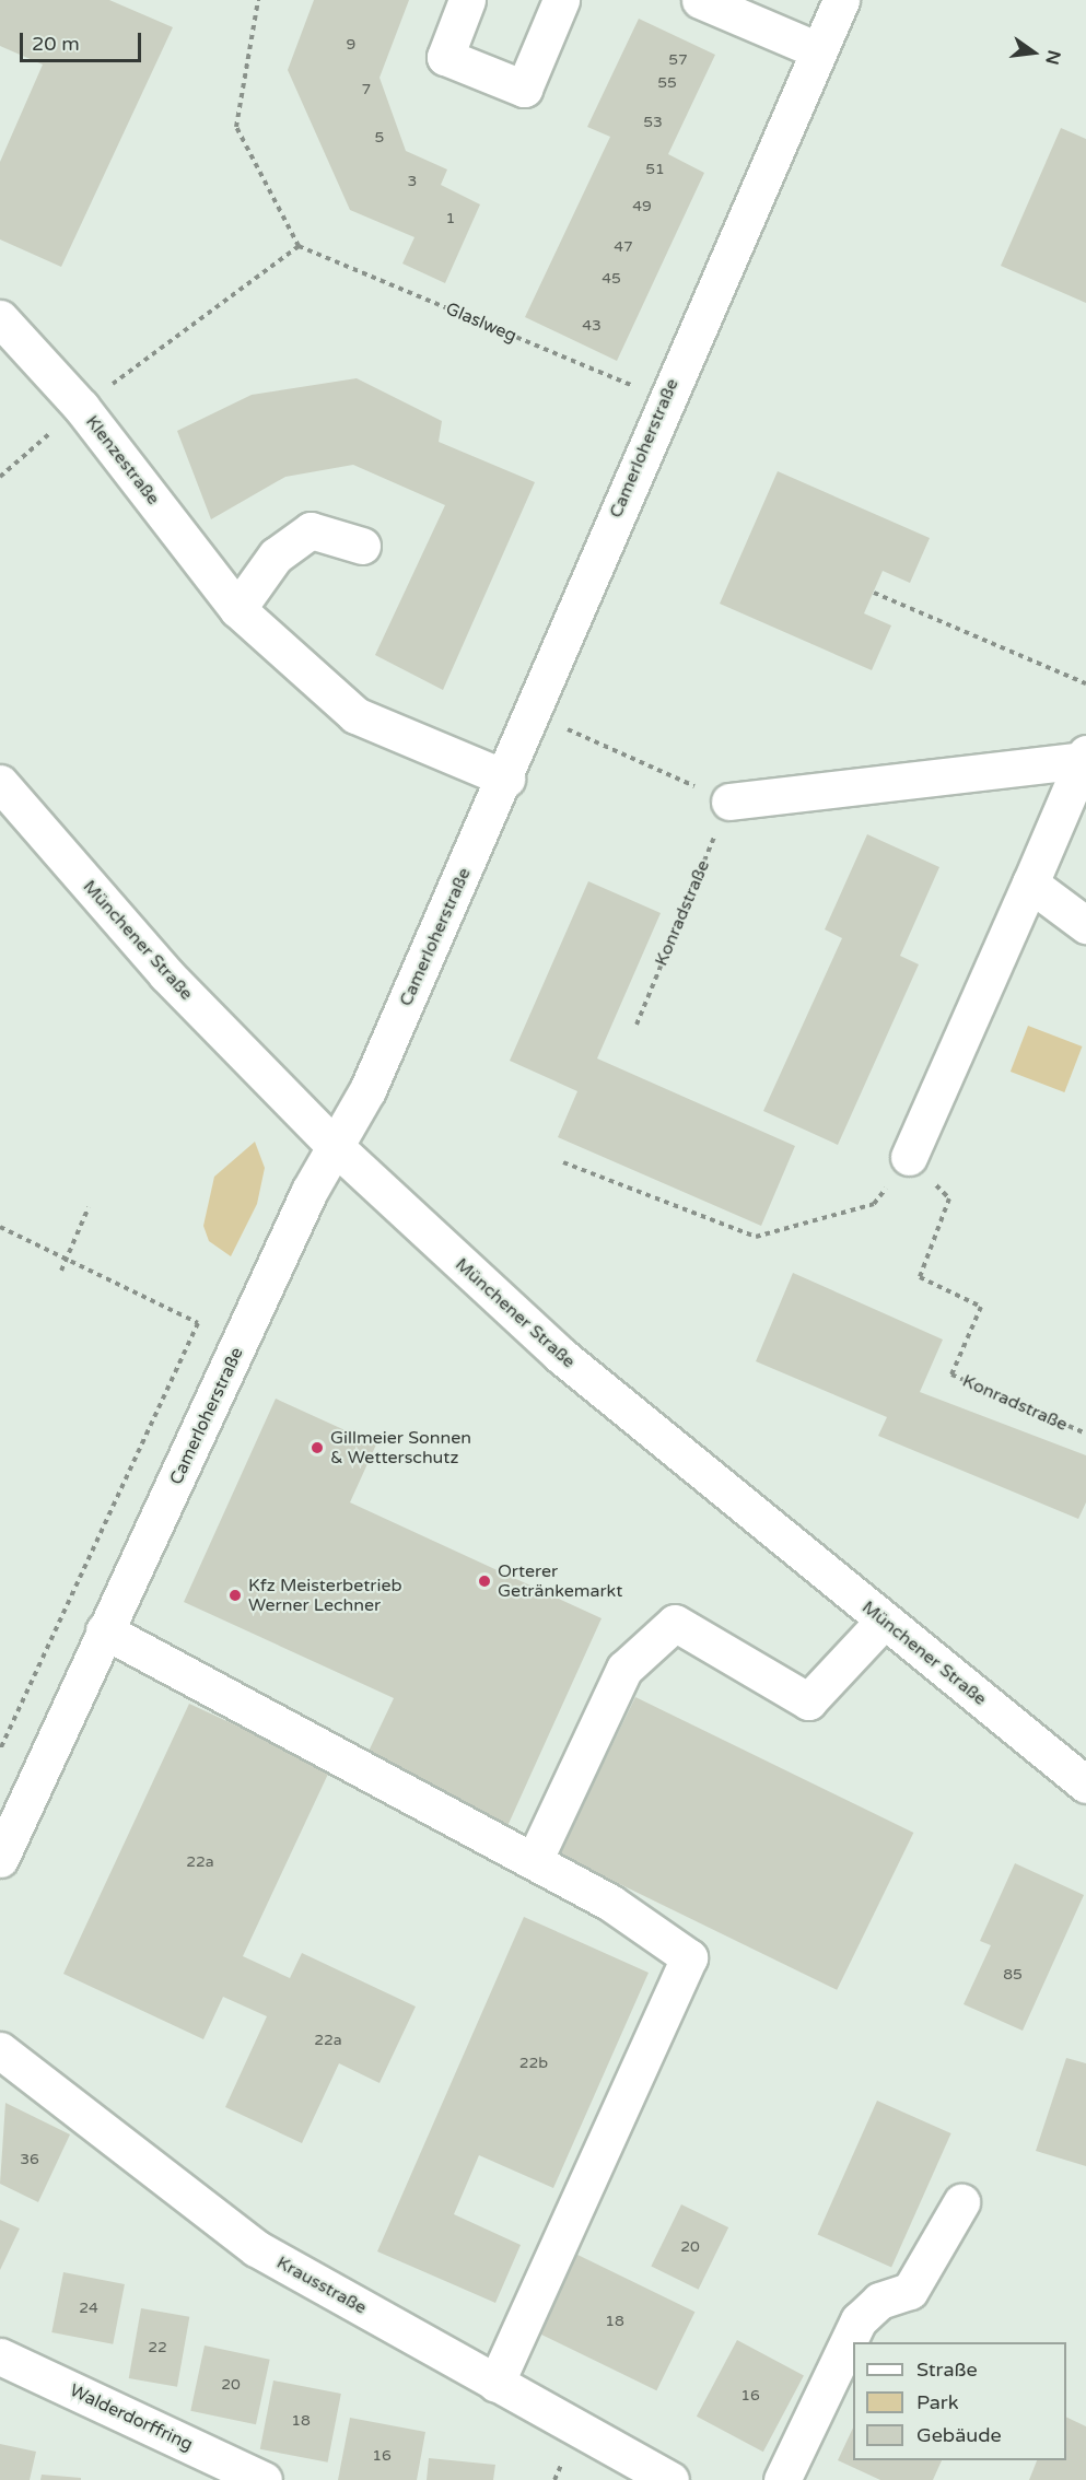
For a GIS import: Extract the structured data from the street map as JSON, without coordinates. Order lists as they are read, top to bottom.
{
  "streets": {
    "street": [
      "Camerloherstraße",
      "Klenzestraße",
      "Münchener Straße",
      "Krausstraße",
      "Walderdorffring"
    ],
    "path": ["Glaslweg", "Konradstraße"]
  },
  "crossings": [
    ["Glaslweg", "Camerloherstraße"],
    ["Camerloherstraße", "Klenzestraße"],
    ["Camerloherstraße", "Münchener Straße"]
  ],
  "places": ["Gillmeier Sonnen & Wetterschutz", "Orterer Getränkemarkt", "Kfz Meisterbetrieb Werner Lechner"],
  "house_numbers": [
    "9",
    "57",
    "55",
    "7",
    "53",
    "5",
    "51",
    "3",
    "49",
    "1",
    "47",
    "45",
    "43",
    "22a",
    "85",
    "22a",
    "22b",
    "36",
    "20",
    "24",
    "18",
    "22",
    "20",
    "16",
    "18",
    "16"
  ],
  "legend": ["Straße", "Park", "Gebäude"],
  "scale_bar": "20 m",
  "north": "right"
}
